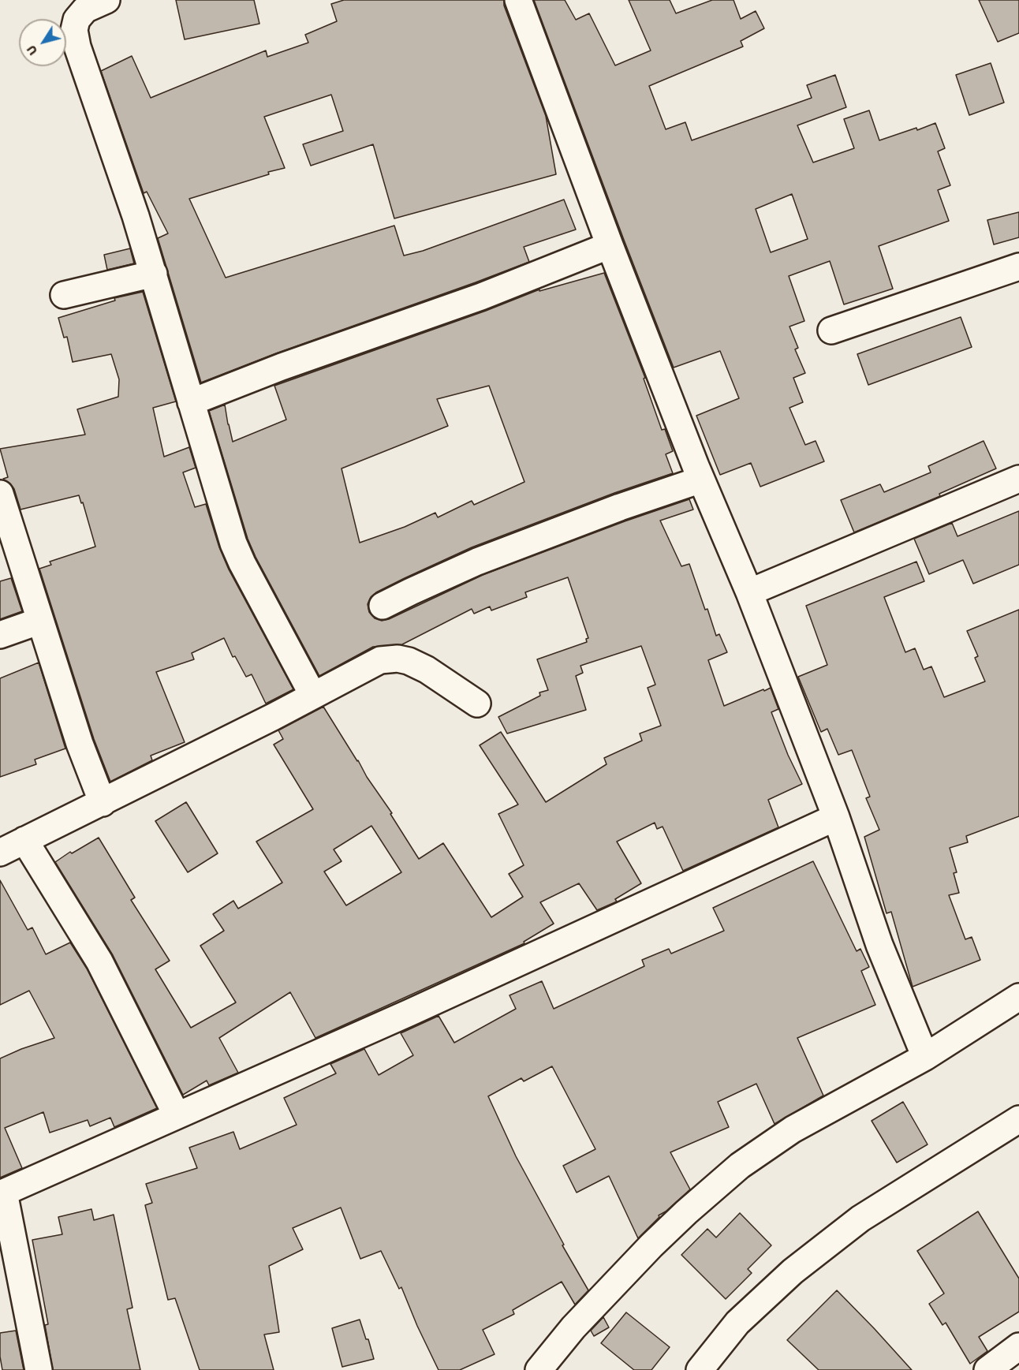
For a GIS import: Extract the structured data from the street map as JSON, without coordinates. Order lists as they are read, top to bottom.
{
  "north": "bottom left"
}
